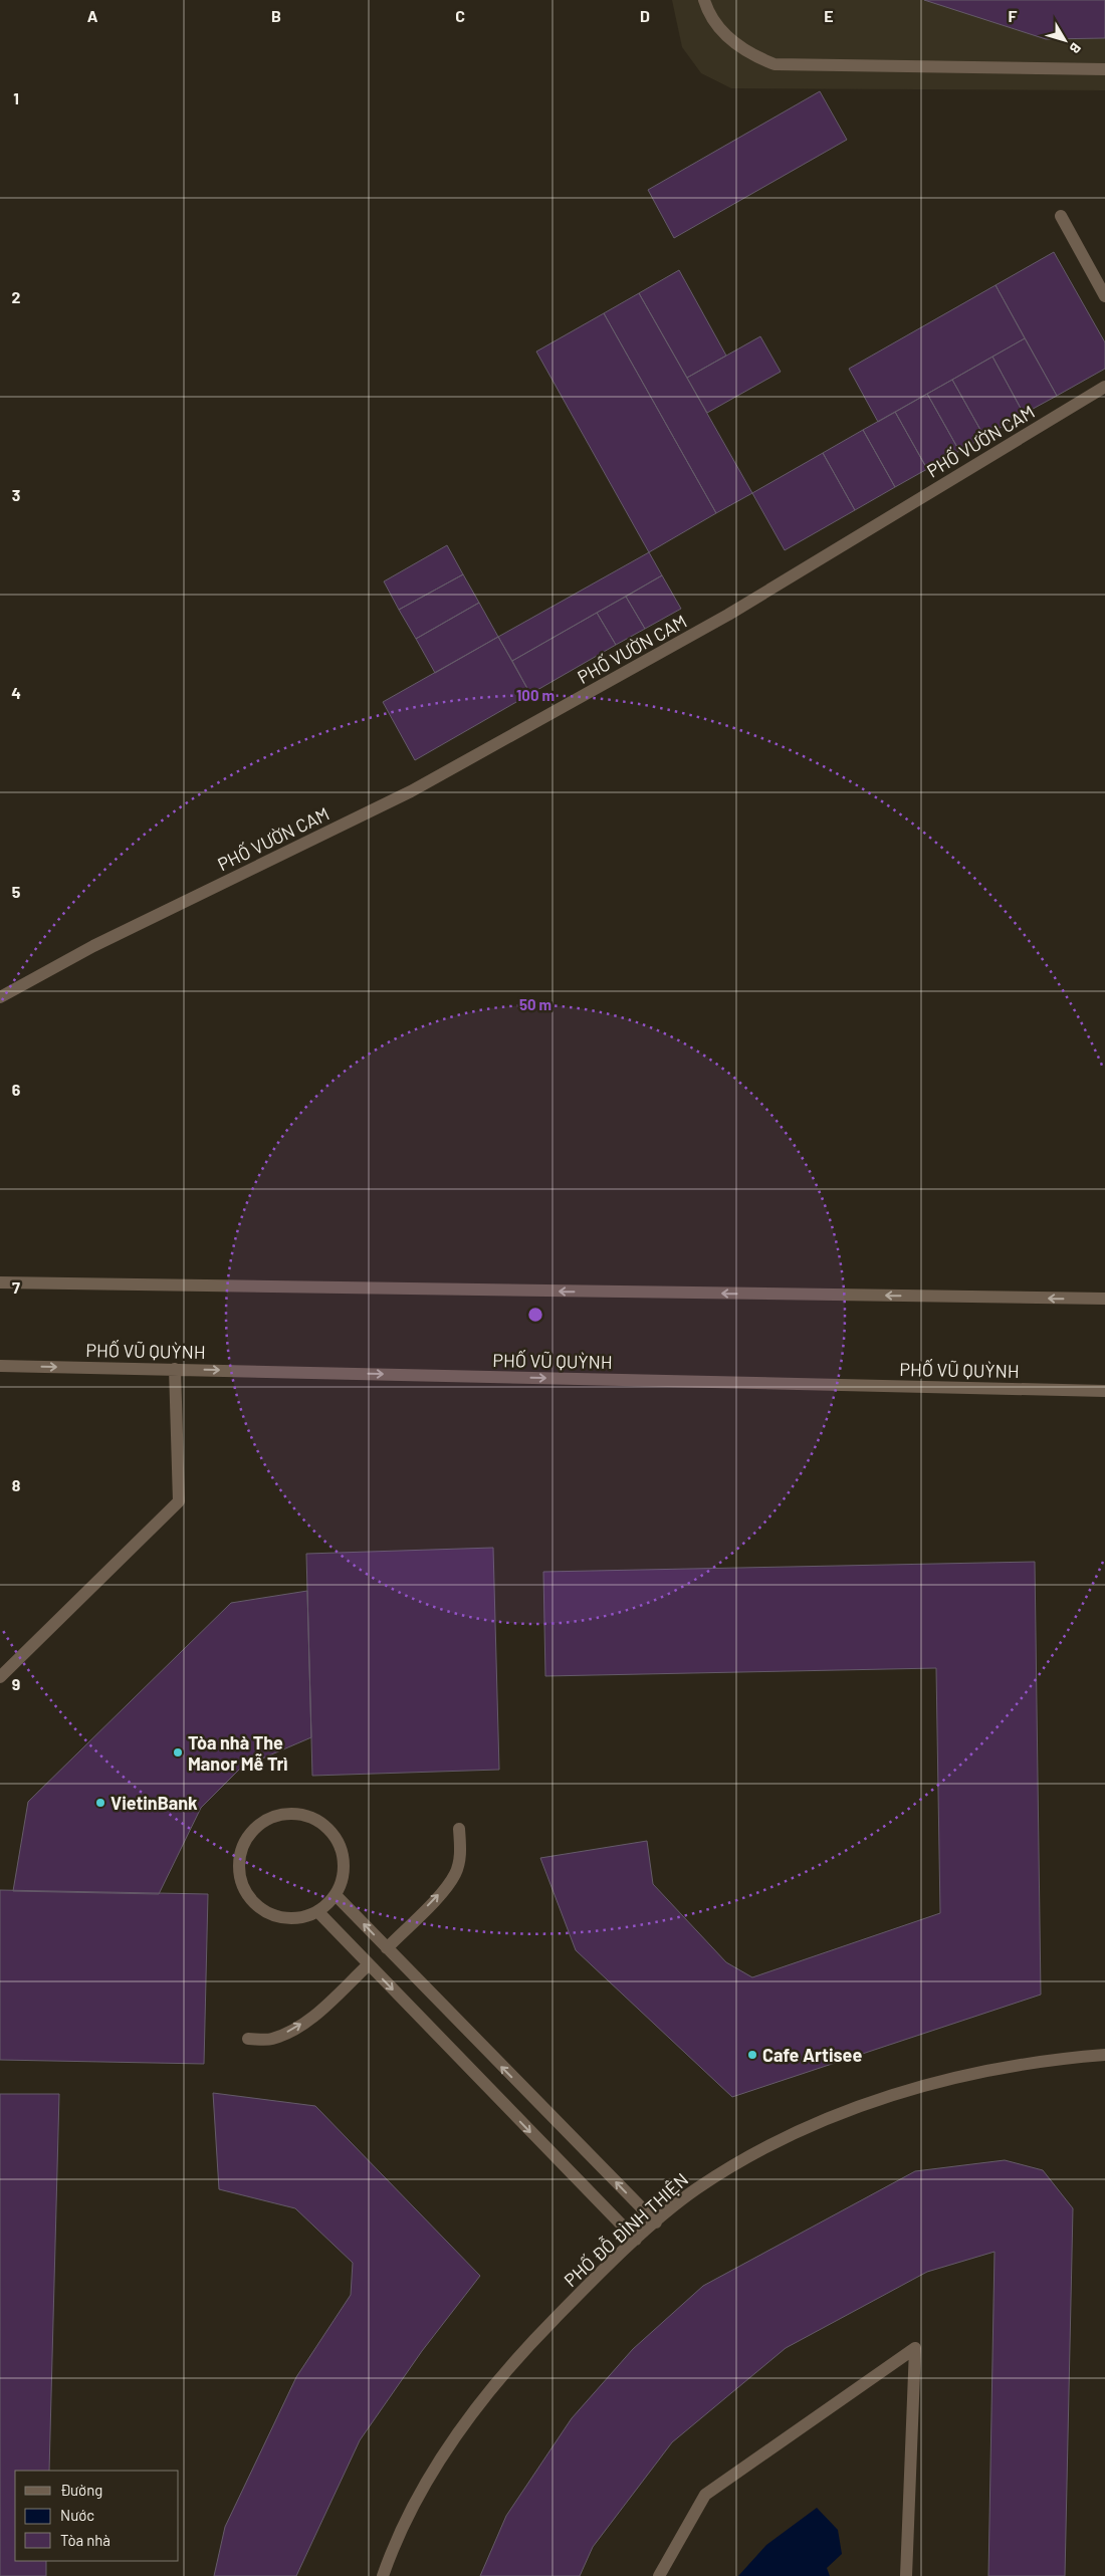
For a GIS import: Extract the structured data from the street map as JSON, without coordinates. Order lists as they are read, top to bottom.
{
  "streets": {
    "street": ["PHỐ VƯỜN CAM", "PHỐ VŨ QUỲNH", "PHỐ ĐỖ ĐÌNH THIỆN"]
  },
  "places": ["Tòa nhà The Manor Mễ Trì", "VietinBank", "Cafe Artisee"],
  "legend": ["Đường", "Nước", "Tòa nhà"],
  "north": "bottom right",
  "grid": {
    "columns": [
      "A",
      "B",
      "C",
      "D",
      "E",
      "F"
    ],
    "rows": [
      "1",
      "2",
      "3",
      "4",
      "5",
      "6",
      "7",
      "8",
      "9"
    ]
  },
  "rings": ["100 m", "50 m"]
}
